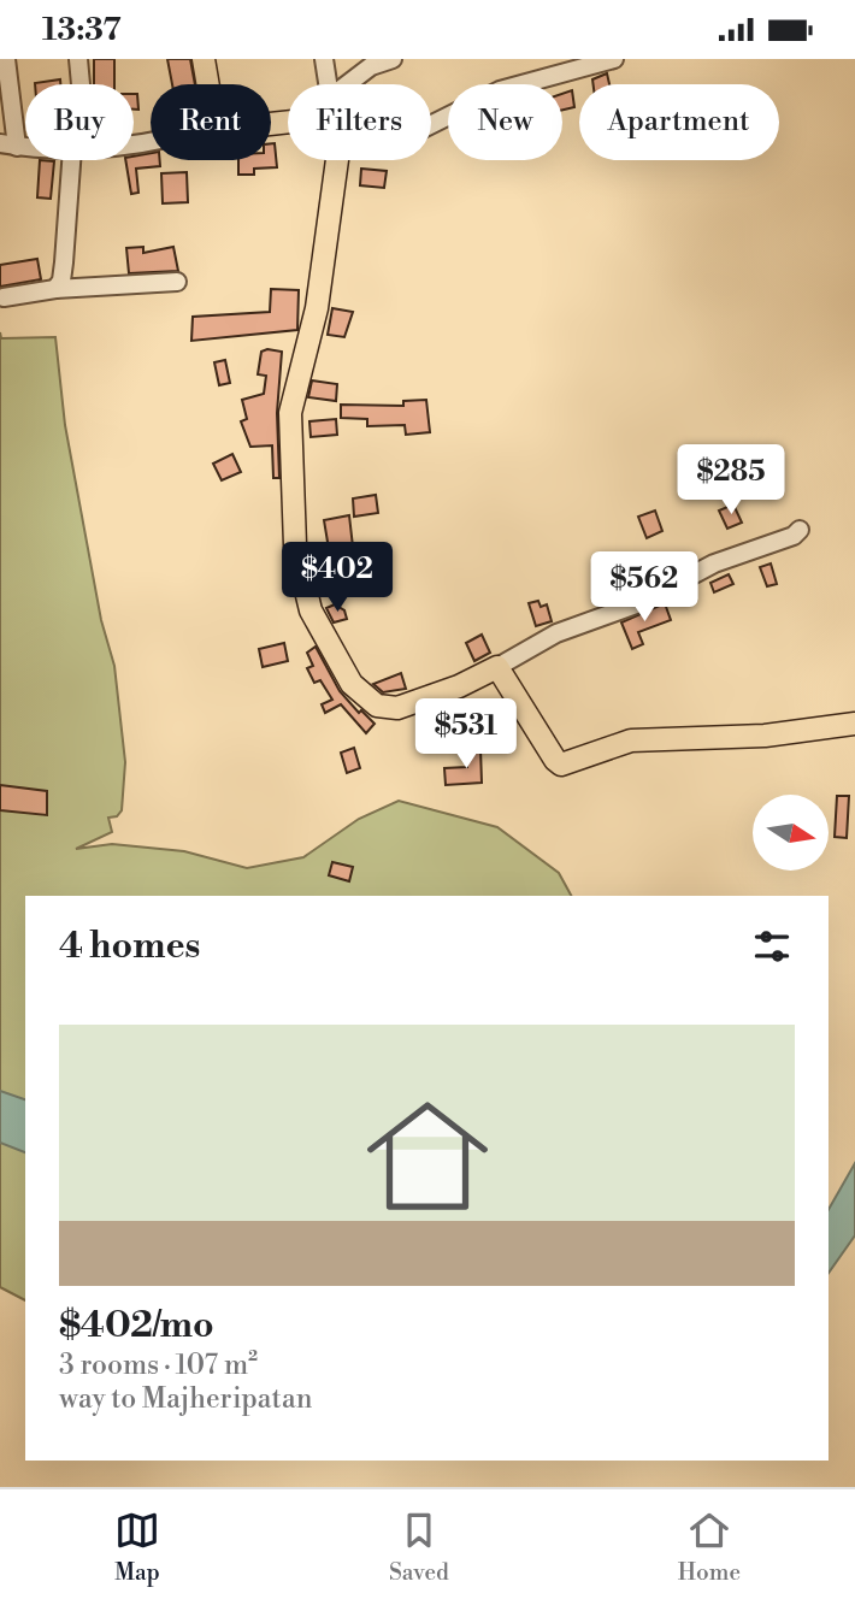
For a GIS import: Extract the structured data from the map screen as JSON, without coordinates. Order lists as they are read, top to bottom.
{
  "north": "right",
  "page": {
    "status": "13:37",
    "chip": [
      "Buy",
      "Rent",
      "Filters",
      "New",
      "Apartment"
    ],
    "price": [
      "$285",
      "$402",
      "$562",
      "$531"
    ],
    "heading": "4 homes",
    "list": [
      {
        "name": "$402/mo",
        "note": "3 rooms · 107 m² · way to Majheripatan"
      }
    ],
    "tabs": ["Map", "Saved", "Home"]
  }
}
